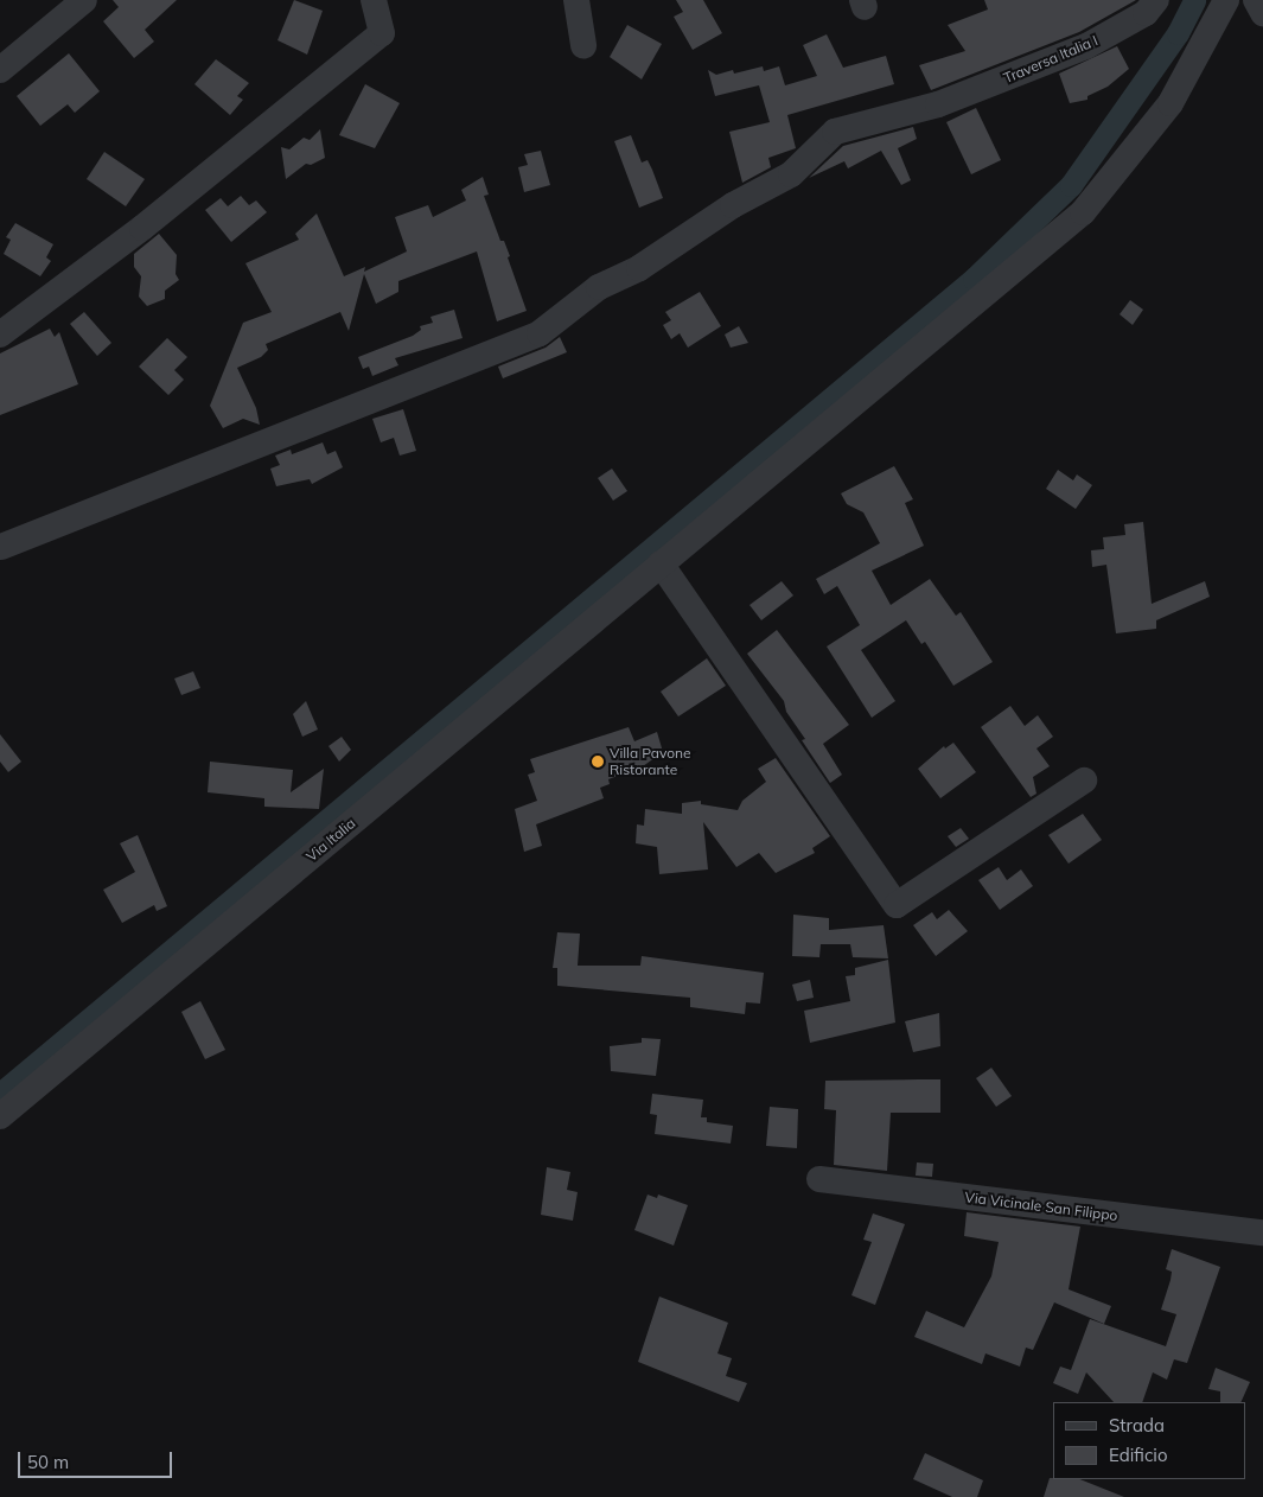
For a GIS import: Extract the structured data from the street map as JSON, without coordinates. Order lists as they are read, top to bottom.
{
  "streets": {
    "street": ["Traversa Italia I", "Via Italia", "Via Vicinale San Filippo"]
  },
  "places": ["Villa Pavone Ristorante"],
  "legend": ["Strada", "Edificio"],
  "scale_bar": "50 m"
}
